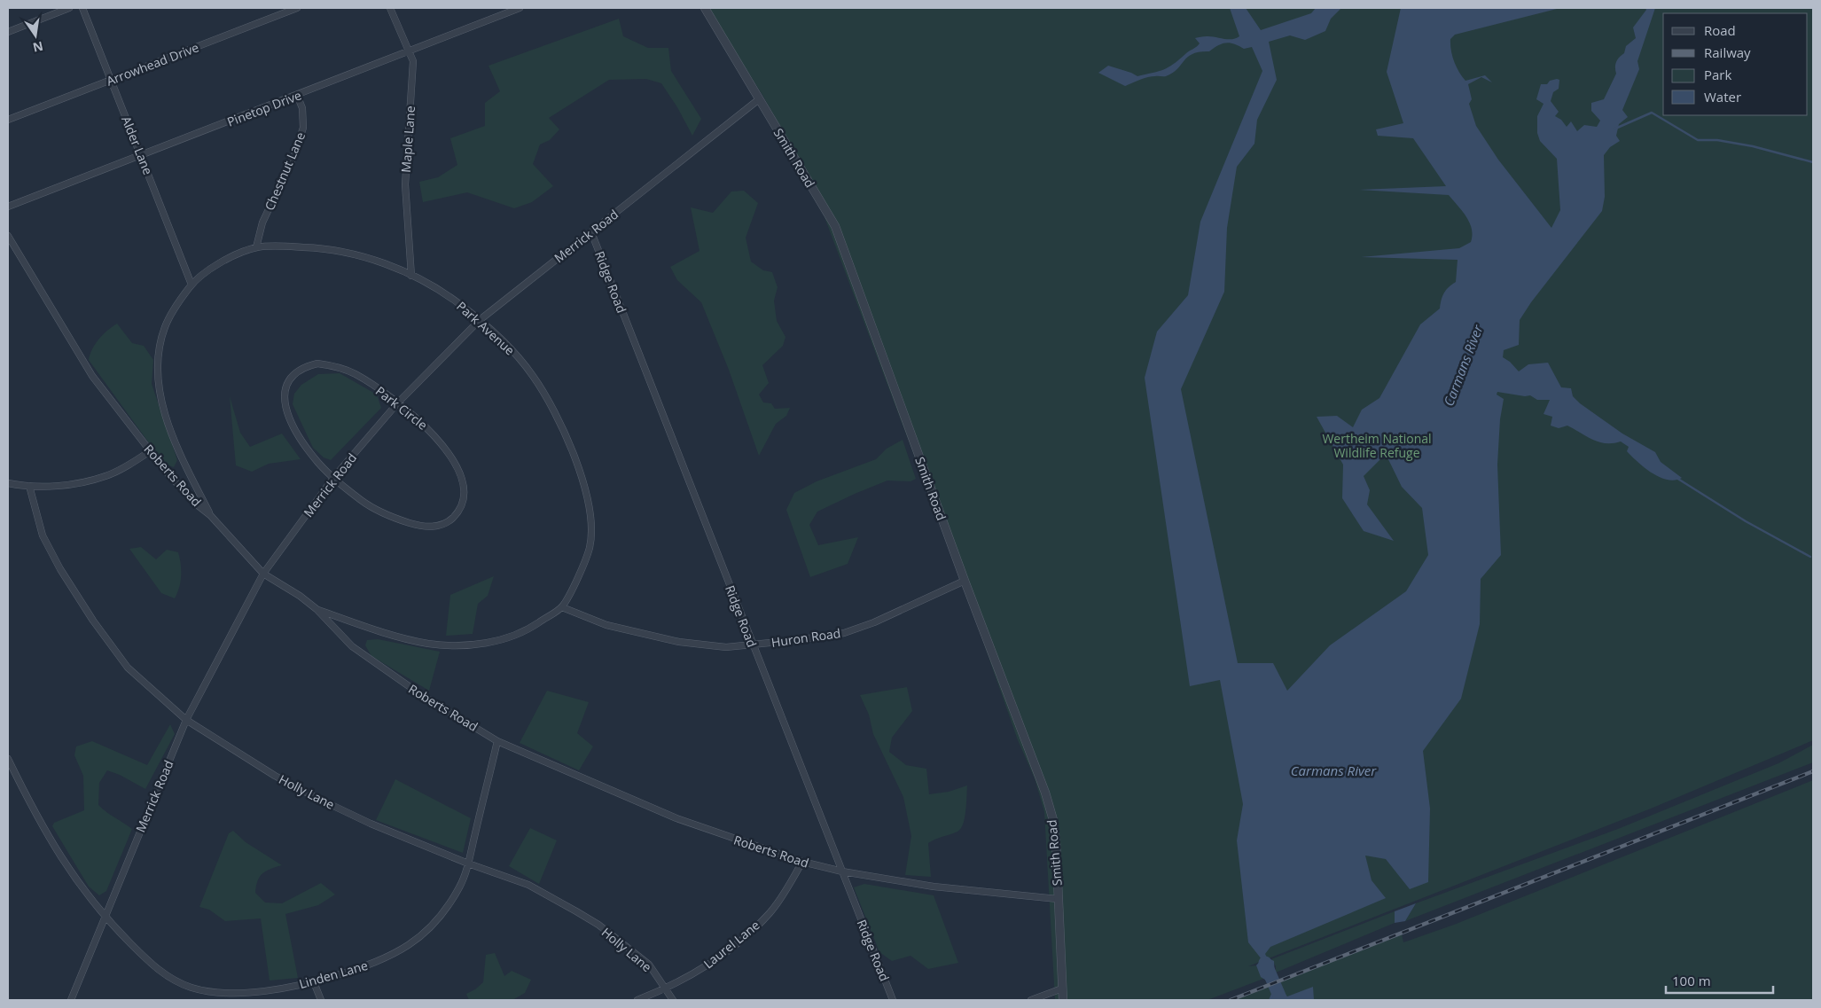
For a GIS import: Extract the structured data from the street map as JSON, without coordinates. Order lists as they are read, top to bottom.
{
  "streets": {
    "street": [
      "Arrowhead Drive",
      "Pinetop Drive",
      "Maple Lane",
      "Alder Lane",
      "Smith Road",
      "Chestnut Lane",
      "Merrick Road",
      "Ridge Road",
      "Park Avenue",
      "Park Circle",
      "Roberts Road",
      "Huron Road",
      "Holly Lane",
      "Laurel Lane",
      "Linden Lane"
    ]
  },
  "crossings": [
    ["Arrowhead Drive", "Alder Lane"],
    ["Pinetop Drive", "Maple Lane"],
    ["Pinetop Drive", "Alder Lane"],
    ["Pinetop Drive", "Chestnut Lane"],
    ["Maple Lane", "Park Avenue"],
    ["Alder Lane", "Park Avenue"],
    ["Smith Road", "Merrick Road"],
    ["Smith Road", "Roberts Road"],
    ["Smith Road", "Huron Road"],
    ["Chestnut Lane", "Park Avenue"],
    ["Merrick Road", "Ridge Road"],
    ["Merrick Road", "Park Avenue"],
    ["Merrick Road", "Park Circle"],
    ["Merrick Road", "Roberts Road"],
    ["Merrick Road", "Holly Lane"],
    ["Merrick Road", "Linden Lane"],
    ["Ridge Road", "Roberts Road"],
    ["Ridge Road", "Huron Road"],
    ["Park Avenue", "Roberts Road"],
    ["Park Avenue", "Huron Road"],
    ["Roberts Road", "Laurel Lane"],
    ["Roberts Road", "Linden Lane"],
    ["Holly Lane", "Laurel Lane"],
    ["Holly Lane", "Linden Lane"]
  ],
  "water": ["Carmans River"],
  "parks": ["Wertheim National Wildlife Refuge"],
  "legend": [
    "Road",
    "Railway",
    "Park",
    "Water"
  ],
  "scale_bar": "100 m",
  "north": "bottom"
}
